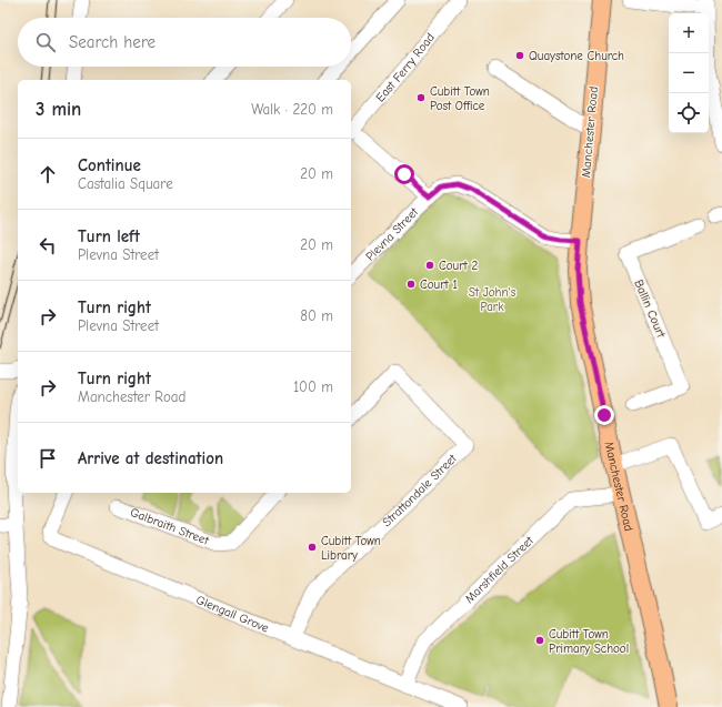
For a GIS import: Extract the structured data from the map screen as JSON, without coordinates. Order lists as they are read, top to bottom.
{
  "streets": {
    "main road": ["Manchester Road"],
    "street": [
      "East Ferry Road",
      "Plevna Street",
      "Ballin Court",
      "Strattondale Street",
      "Galbraith Street",
      "Marshfield Street",
      "Glengall Grove"
    ]
  },
  "crossings": [
    ["Manchester Road", "Plevna Street"],
    ["Manchester Road", "Marshfield Street"],
    ["Strattondale Street", "Glengall Grove"],
    ["Marshfield Street", "Glengall Grove"]
  ],
  "parks": ["St John's Park"],
  "places": [
    "Quaystone Church",
    "Cubitt Town Post Office",
    "Court 2",
    "Court 1",
    "Cubitt Town Library",
    "Cubitt Town Primary School"
  ],
  "page": {
    "map_buttons": ["+", "−"],
    "search": "Search here",
    "heading": ["3 min", "Walk · 220 m"],
    "list": [
      ["Continue", "Castalia Square", "20 m"],
      ["Turn left", "Plevna Street", "20 m"],
      ["Turn right", "Plevna Street", "80 m"],
      ["Turn right", "Manchester Road", "100 m"],
      "Arrive at destination"
    ]
  }
}
